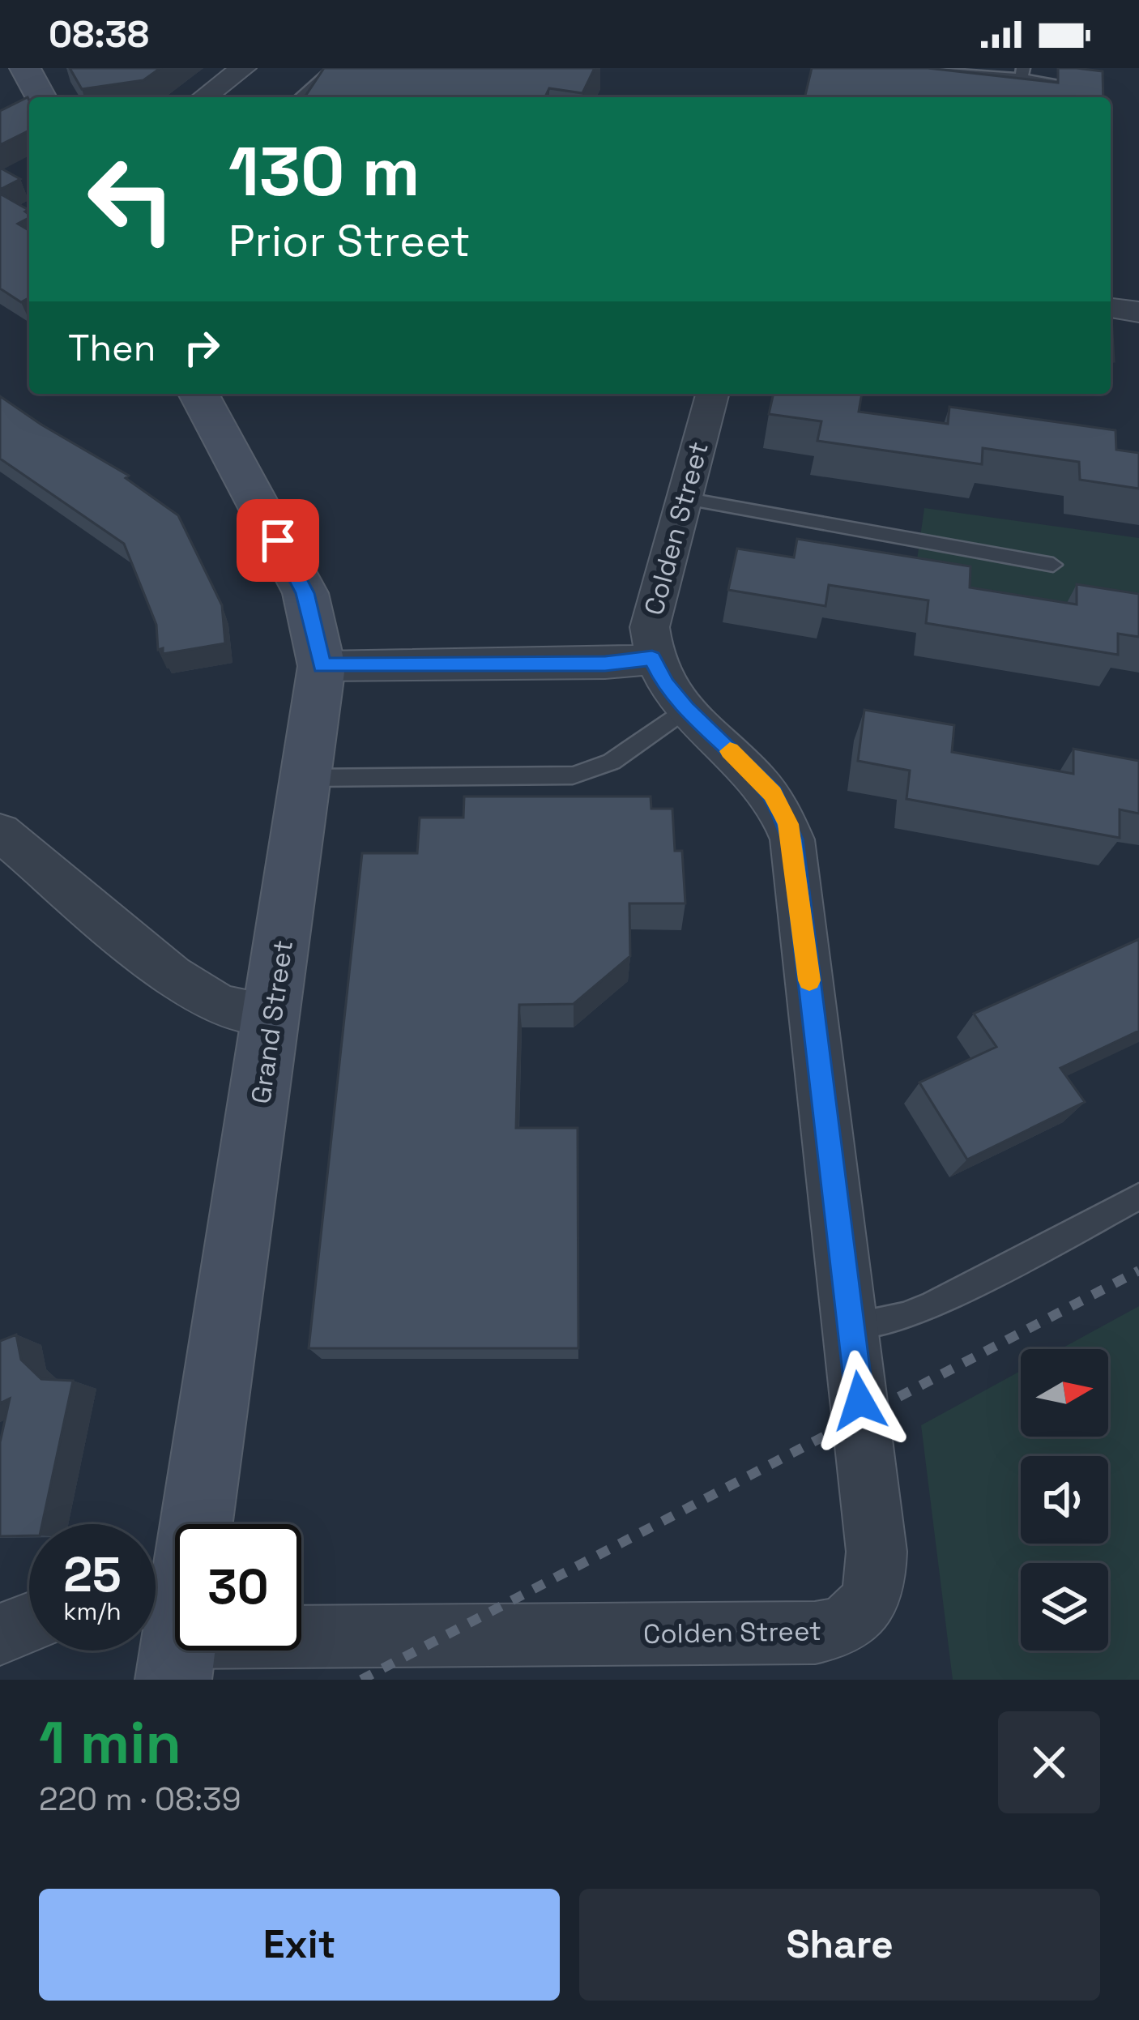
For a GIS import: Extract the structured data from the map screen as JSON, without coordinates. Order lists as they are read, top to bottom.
{
  "streets": {
    "main road": ["Grand Street"],
    "street": ["Colden Street"]
  },
  "crossings": [
    ["Colden Street", "Grand Street"]
  ],
  "north": "right",
  "page": {
    "status": "08:38",
    "turn": ["130 m", "Prior Street"],
    "then": "Then",
    "speed": "25 km/h",
    "limit": "30",
    "heading": ["1 min", "220 m · 08:39"],
    "buttons": ["Exit", "Share"]
  }
}
